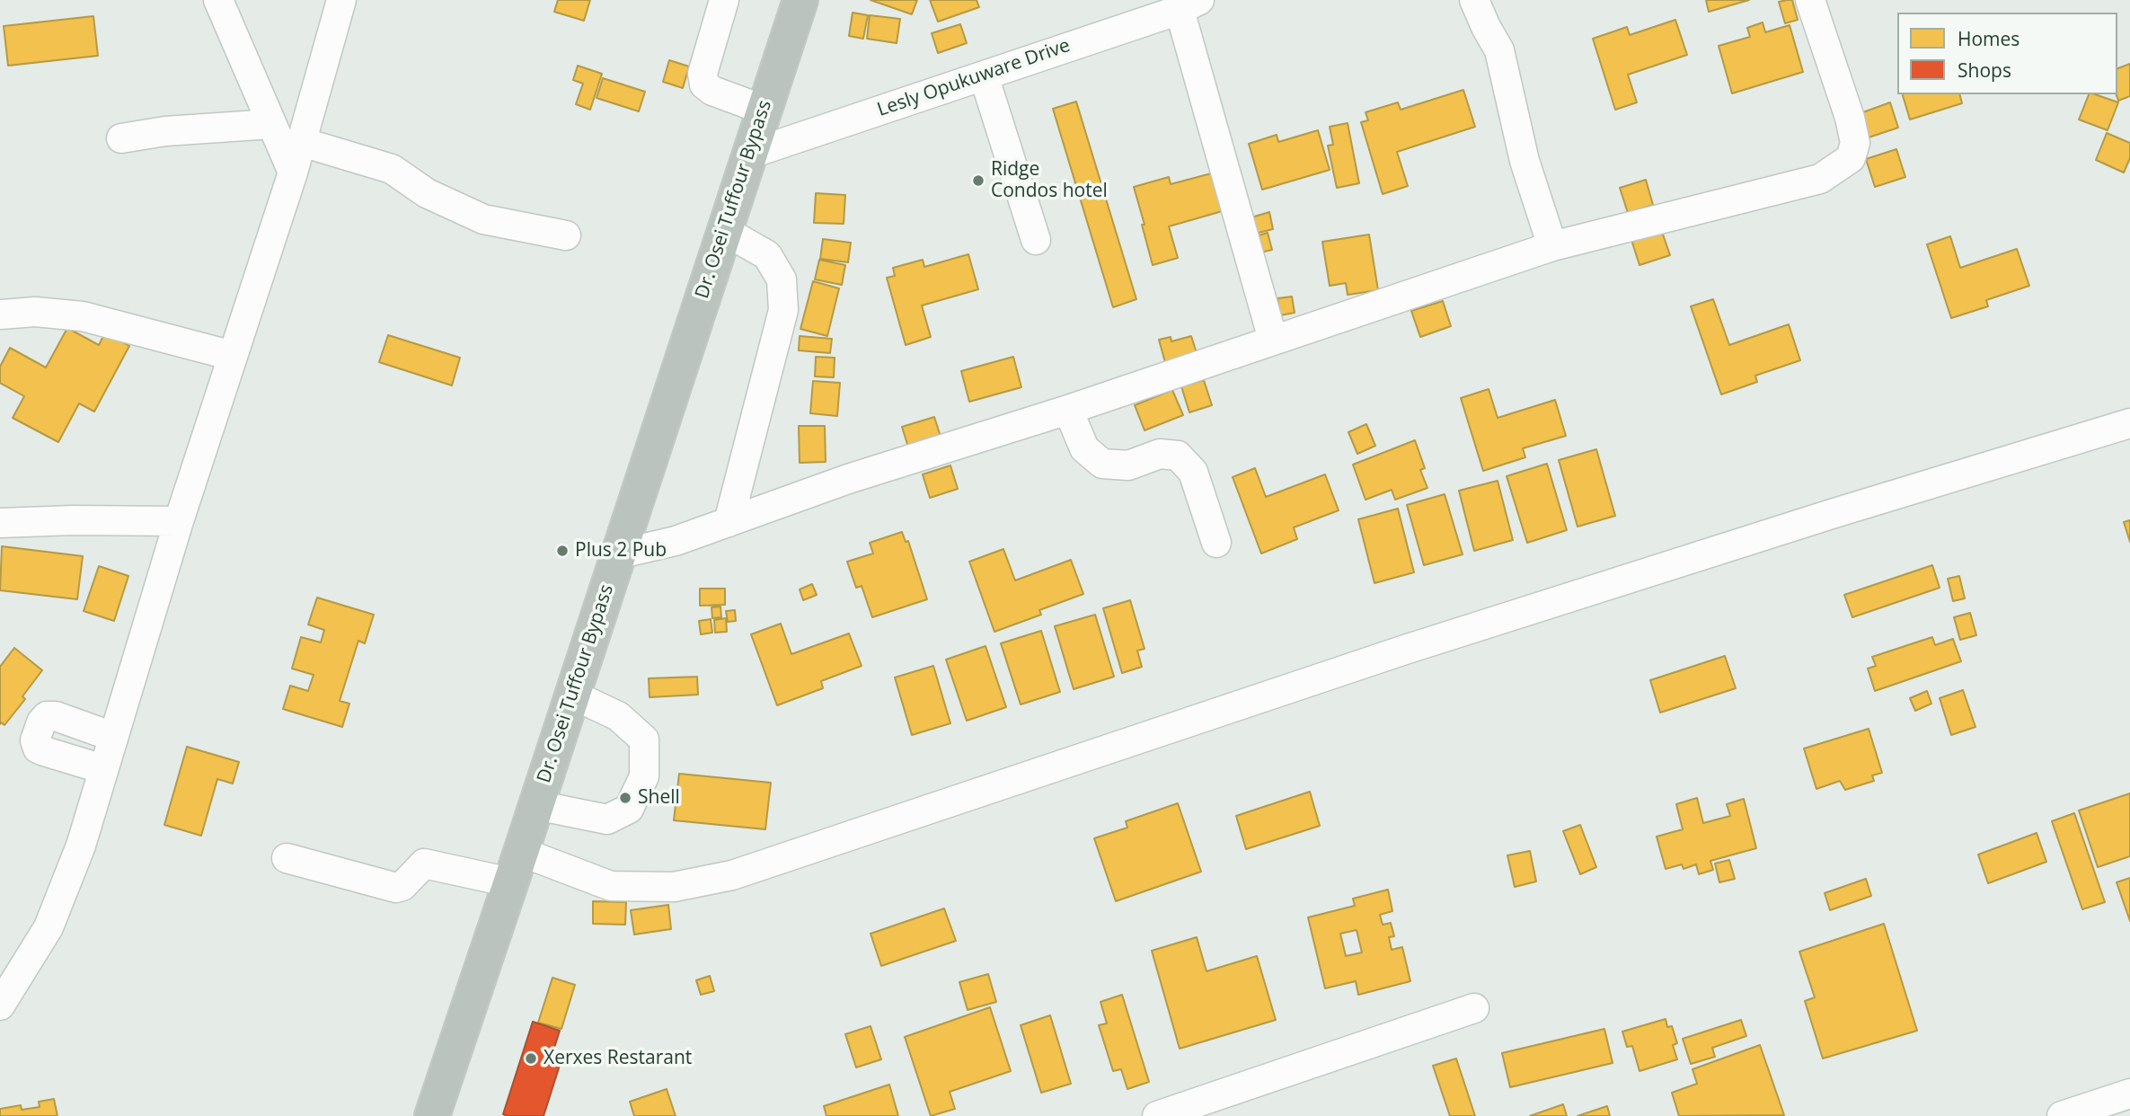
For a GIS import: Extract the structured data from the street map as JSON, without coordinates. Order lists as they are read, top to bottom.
{
  "streets": {
    "highway": ["Dr. Osei Tuffour Bypass"],
    "street": ["Lesly Opukuware Drive"]
  },
  "crossings": [
    ["Lesly Opukuware Drive", "Dr. Osei Tuffour Bypass"]
  ],
  "places": [
    "Ridge Condos hotel",
    "Plus 2 Pub",
    "Shell",
    "Xerxes Restarant"
  ],
  "legend": ["Homes", "Shops"]
}
